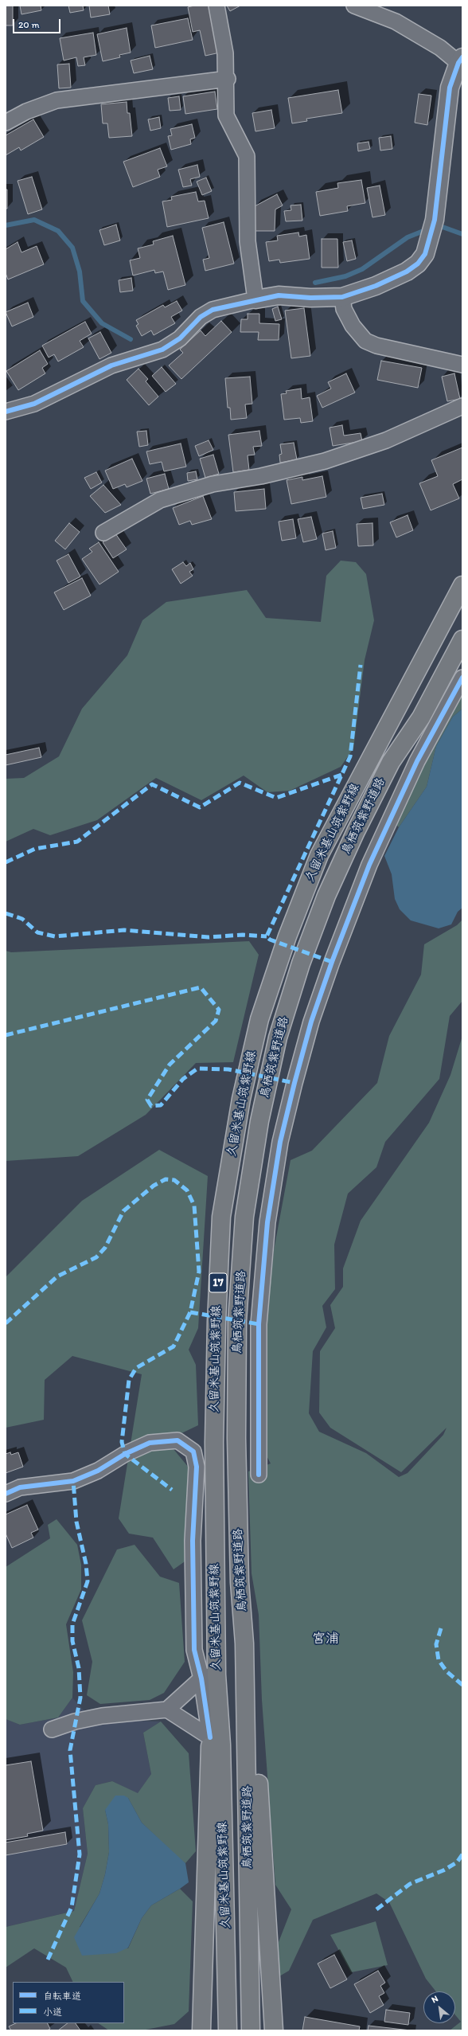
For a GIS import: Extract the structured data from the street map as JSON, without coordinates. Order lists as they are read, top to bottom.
{
  "streets": {
    "main road": ["鳥栖筑紫野道路", "久留米基山筑紫野線", "17"]
  },
  "districts": ["宮浦"],
  "legend": ["自転車道", "小道"],
  "scale_bar": "20 m",
  "north": "top left"
}
